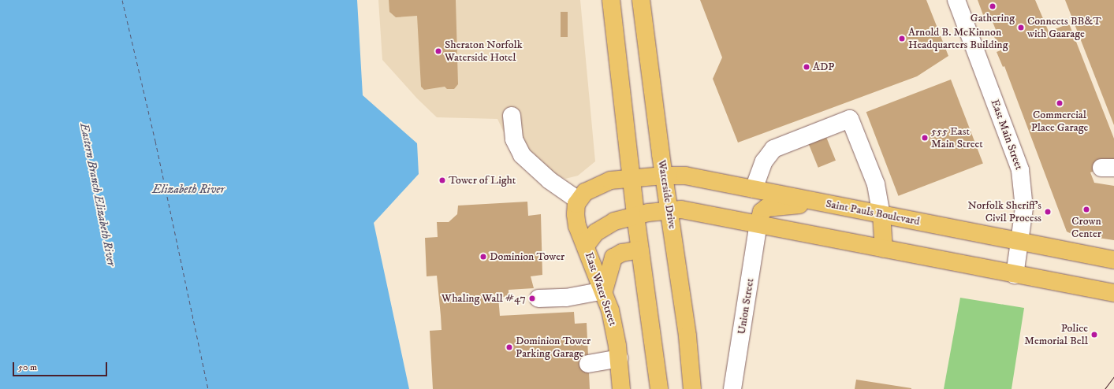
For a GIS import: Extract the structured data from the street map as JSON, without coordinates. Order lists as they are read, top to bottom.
{
  "streets": {
    "main road": ["Waterside Drive", "Saint Pauls Boulevard", "East Water Street"],
    "street": ["East Main Street", "Union Street"]
  },
  "crossings": [
    ["East Main Street", "Saint Pauls Boulevard"],
    ["Waterside Drive", "Saint Pauls Boulevard"]
  ],
  "water": ["Elizabeth River", "Eastern Branch Elizabeth River"],
  "places": [
    "Gathering",
    "Connects BB&T with Gaarage",
    "Arnold B. McKinnon Headquarters Building",
    "Sheraton Norfolk Waterside Hotel",
    "ADP",
    "Commercial Place Garage",
    "555 East Main Street",
    "Tower of Light",
    "Crown Center",
    "Norfolk Sheriff's Civil Process",
    "Dominion Tower",
    "Whaling Wall #47",
    "Police Memorial Bell",
    "Dominion Tower Parking Garage"
  ],
  "scale_bar": "50 m"
}
